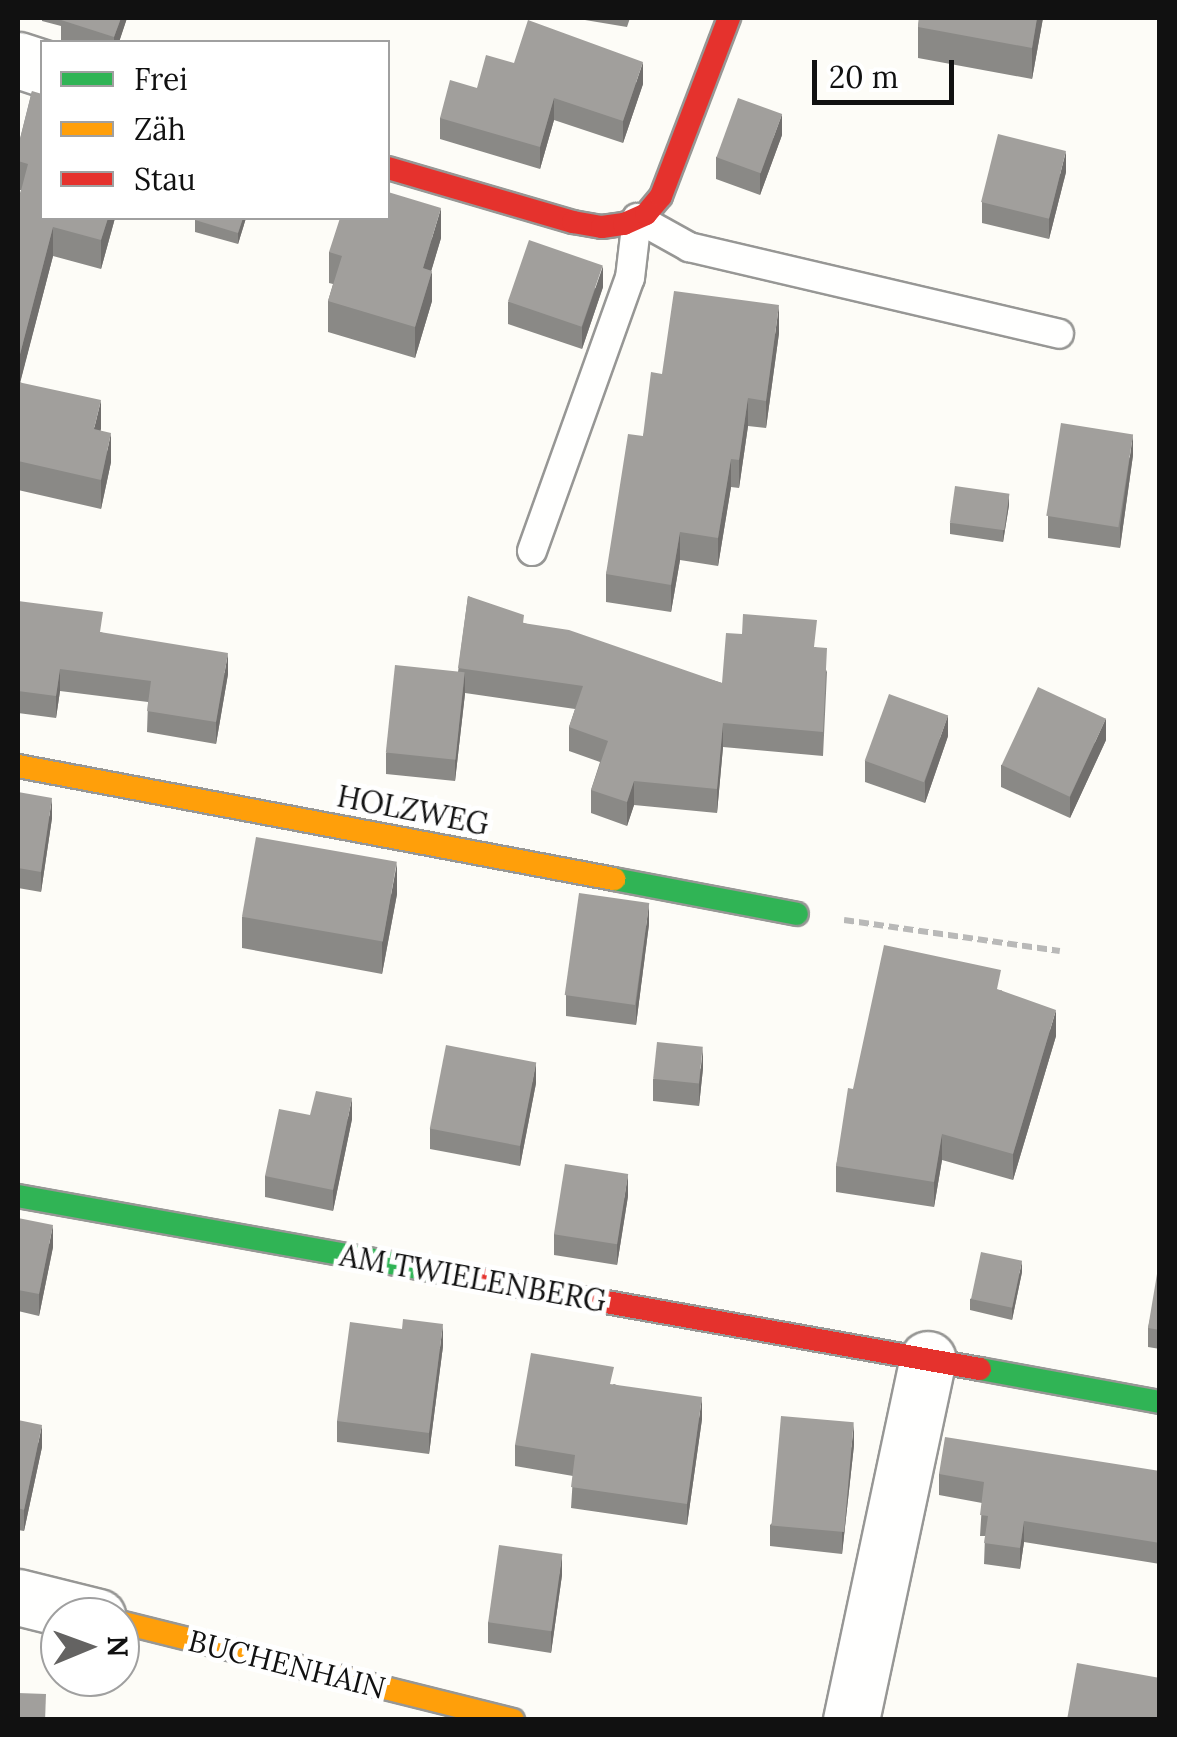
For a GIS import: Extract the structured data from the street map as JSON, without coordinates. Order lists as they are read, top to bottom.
{
  "streets": {
    "street": ["HOLZWEG", "AM TWIELENBERG", "BUCHENHAIN"]
  },
  "legend": ["Frei", "Zäh", "Stau"],
  "scale_bar": "20 m",
  "north": "right"
}
